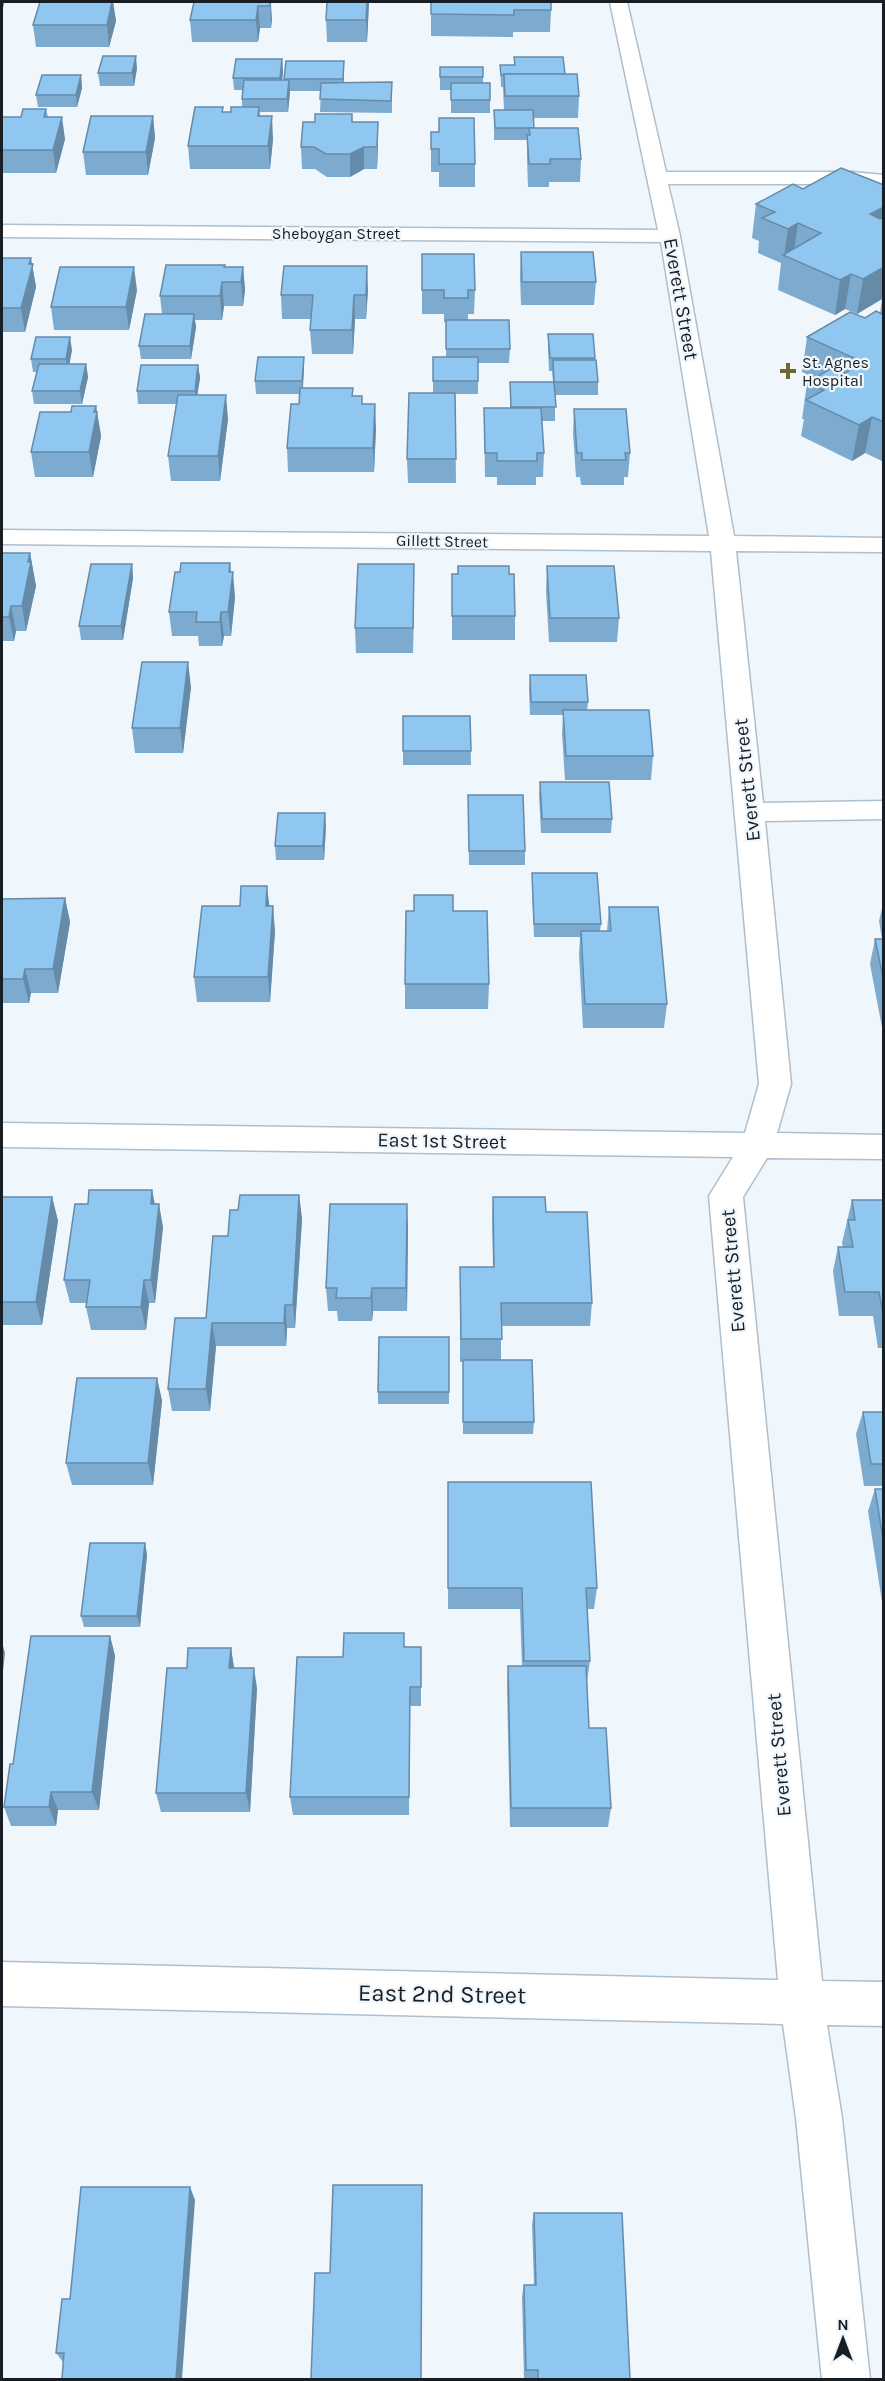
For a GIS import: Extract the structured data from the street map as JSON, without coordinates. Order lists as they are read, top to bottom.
{
  "streets": {
    "street": [
      "Sheboygan Street",
      "Everett Street",
      "Gillett Street",
      "East 1st Street",
      "East 2nd Street"
    ]
  },
  "crossings": [
    ["Sheboygan Street", "Everett Street"],
    ["Everett Street", "Gillett Street"],
    ["Everett Street", "East 1st Street"],
    ["Everett Street", "East 2nd Street"]
  ],
  "places": {
    "health": ["St. Agnes Hospital"]
  },
  "north": "top"
}
